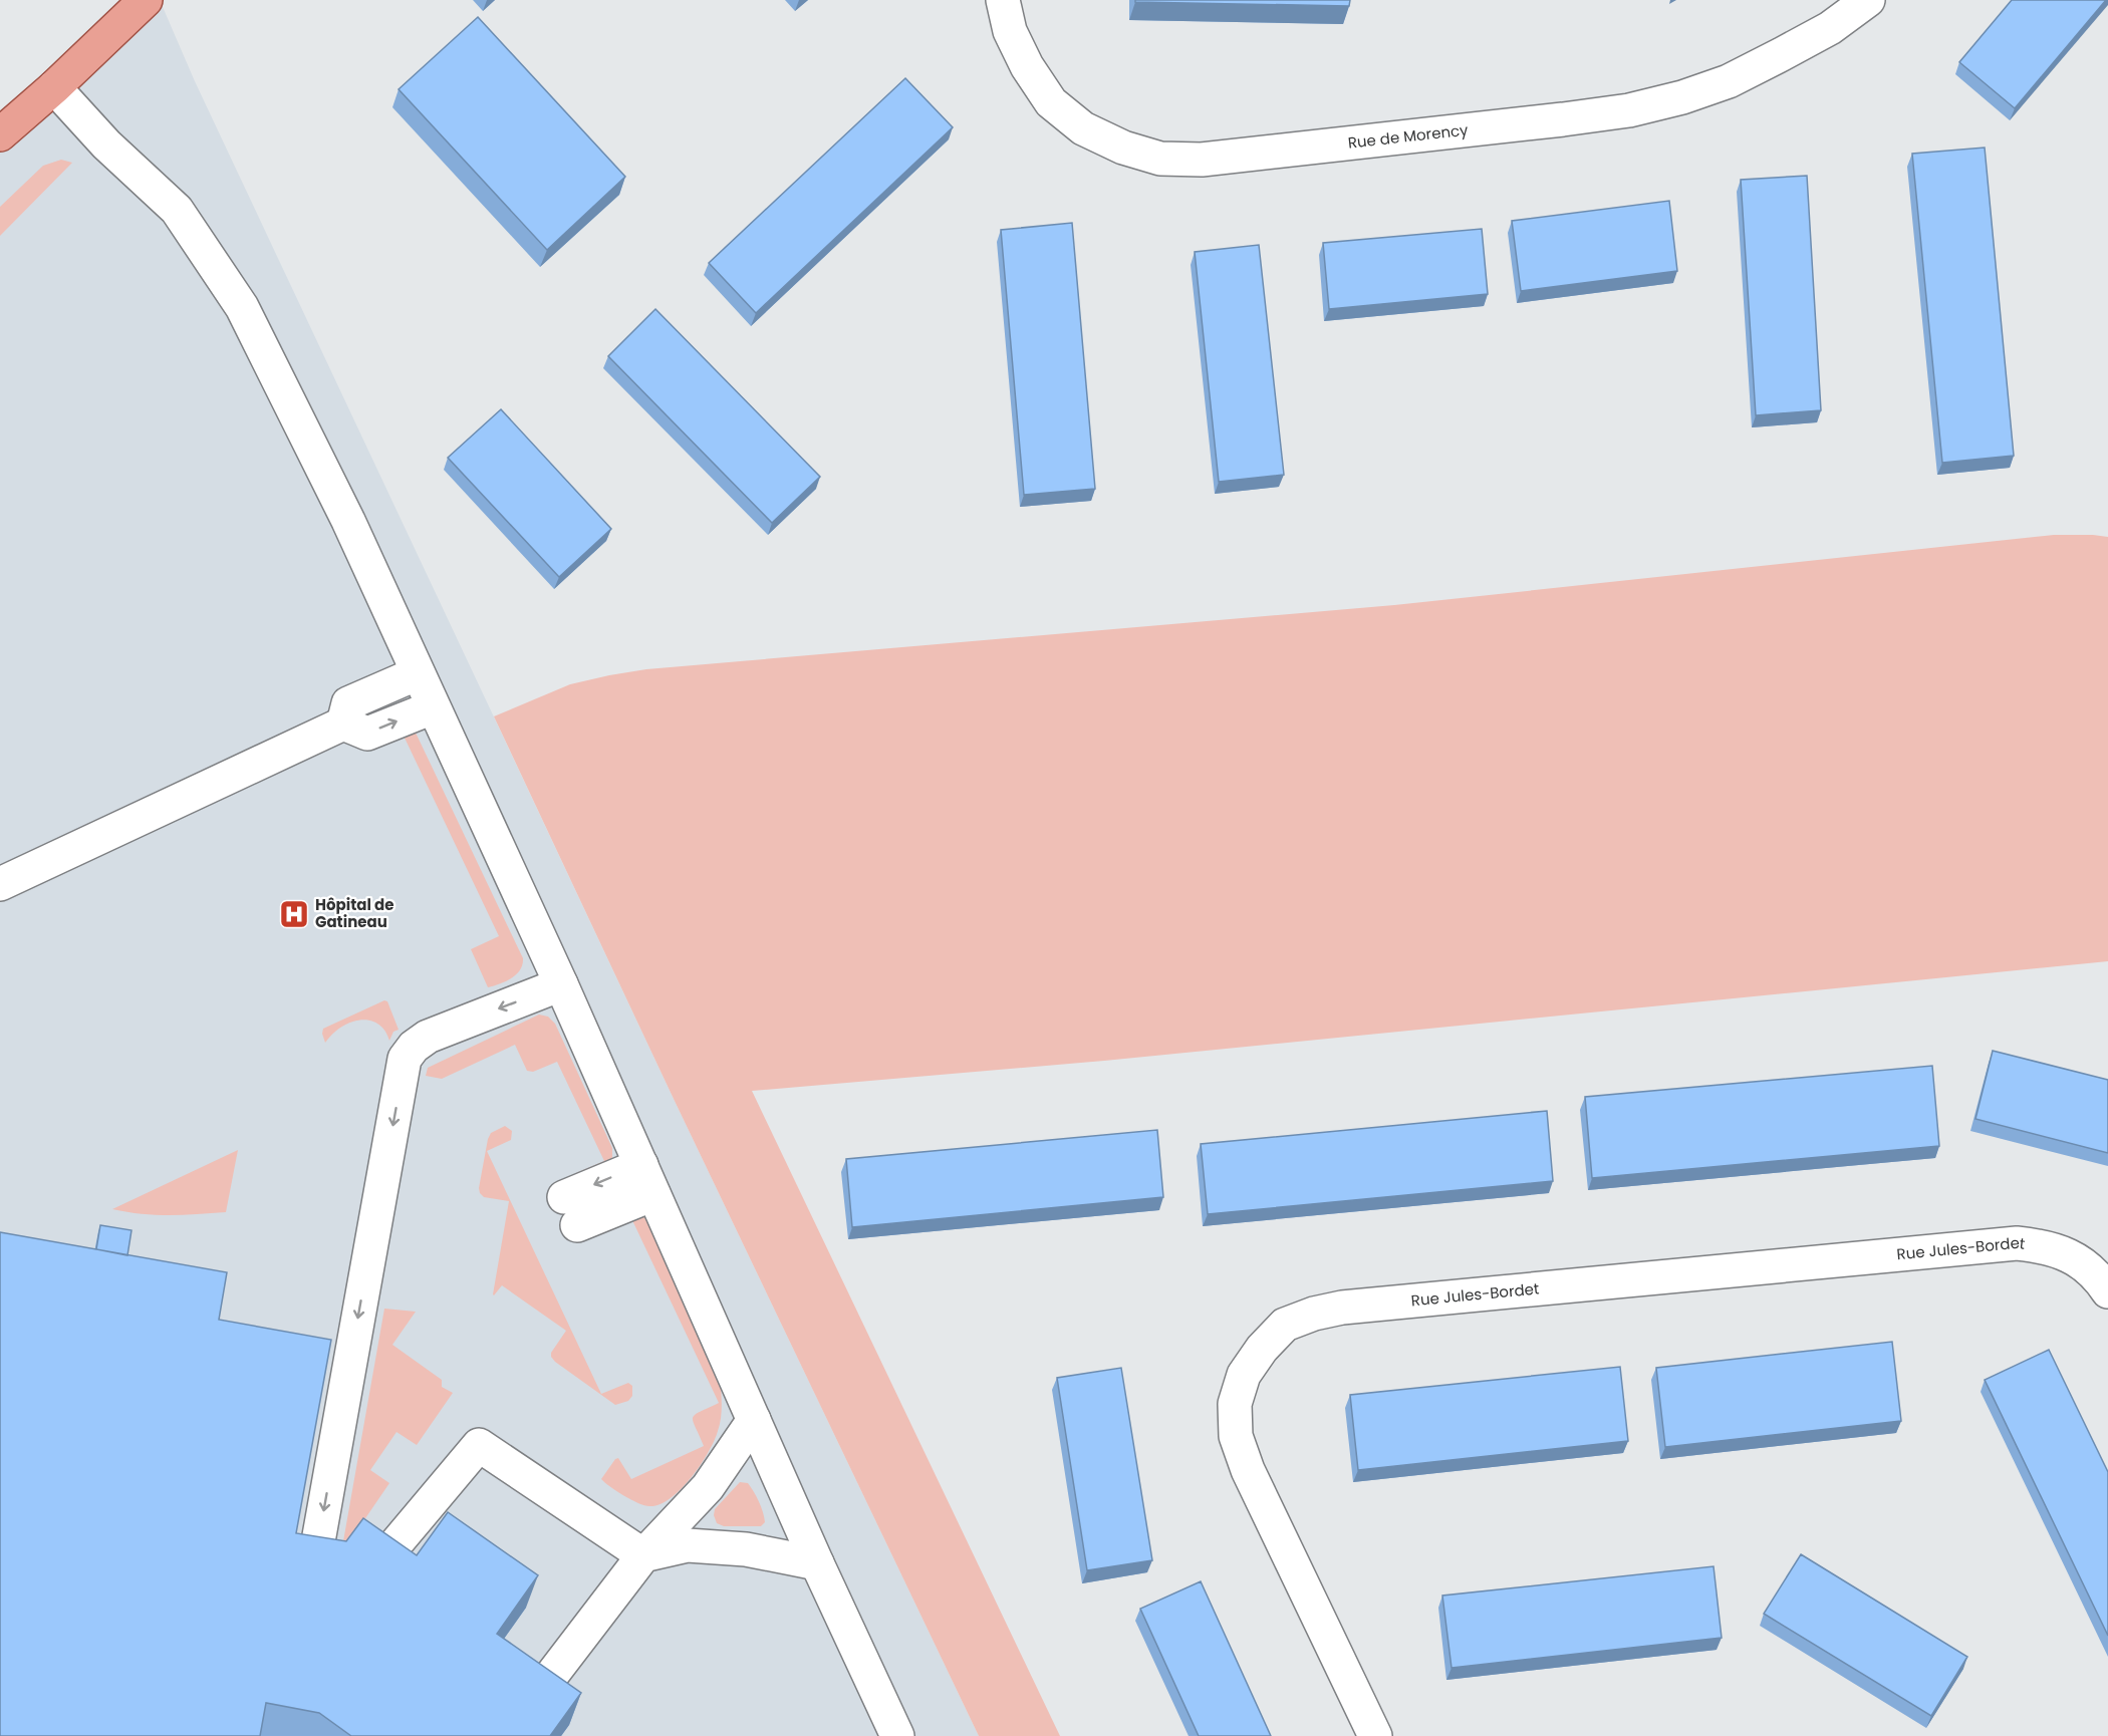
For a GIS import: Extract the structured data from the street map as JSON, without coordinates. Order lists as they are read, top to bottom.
{
  "streets": {
    "street": ["Rue de Morency", "Rue Jules-Bordet"]
  },
  "places": {
    "hospital": ["Hôpital de Gatineau"]
  }
}
